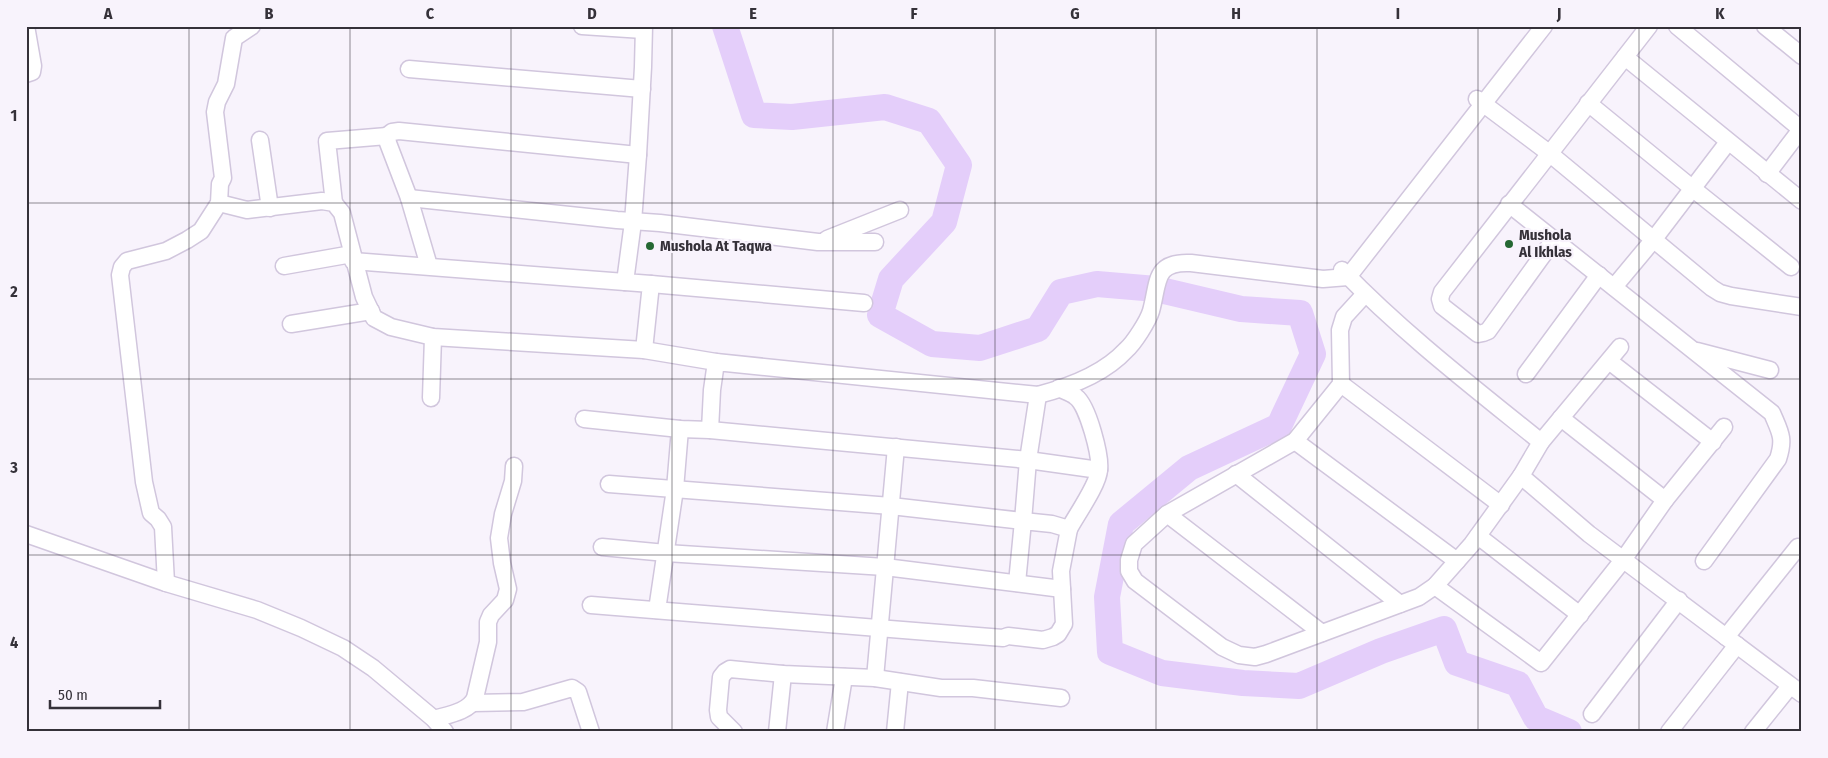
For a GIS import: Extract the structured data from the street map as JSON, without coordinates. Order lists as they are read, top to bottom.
{
  "places": ["Mushola Al Ikhlas", "Mushola At Taqwa"],
  "scale_bar": "50 m",
  "grid": {
    "columns": [
      "A",
      "B",
      "C",
      "D",
      "E",
      "F",
      "G",
      "H",
      "I",
      "J",
      "K"
    ],
    "rows": [
      "1",
      "2",
      "3",
      "4"
    ]
  }
}
